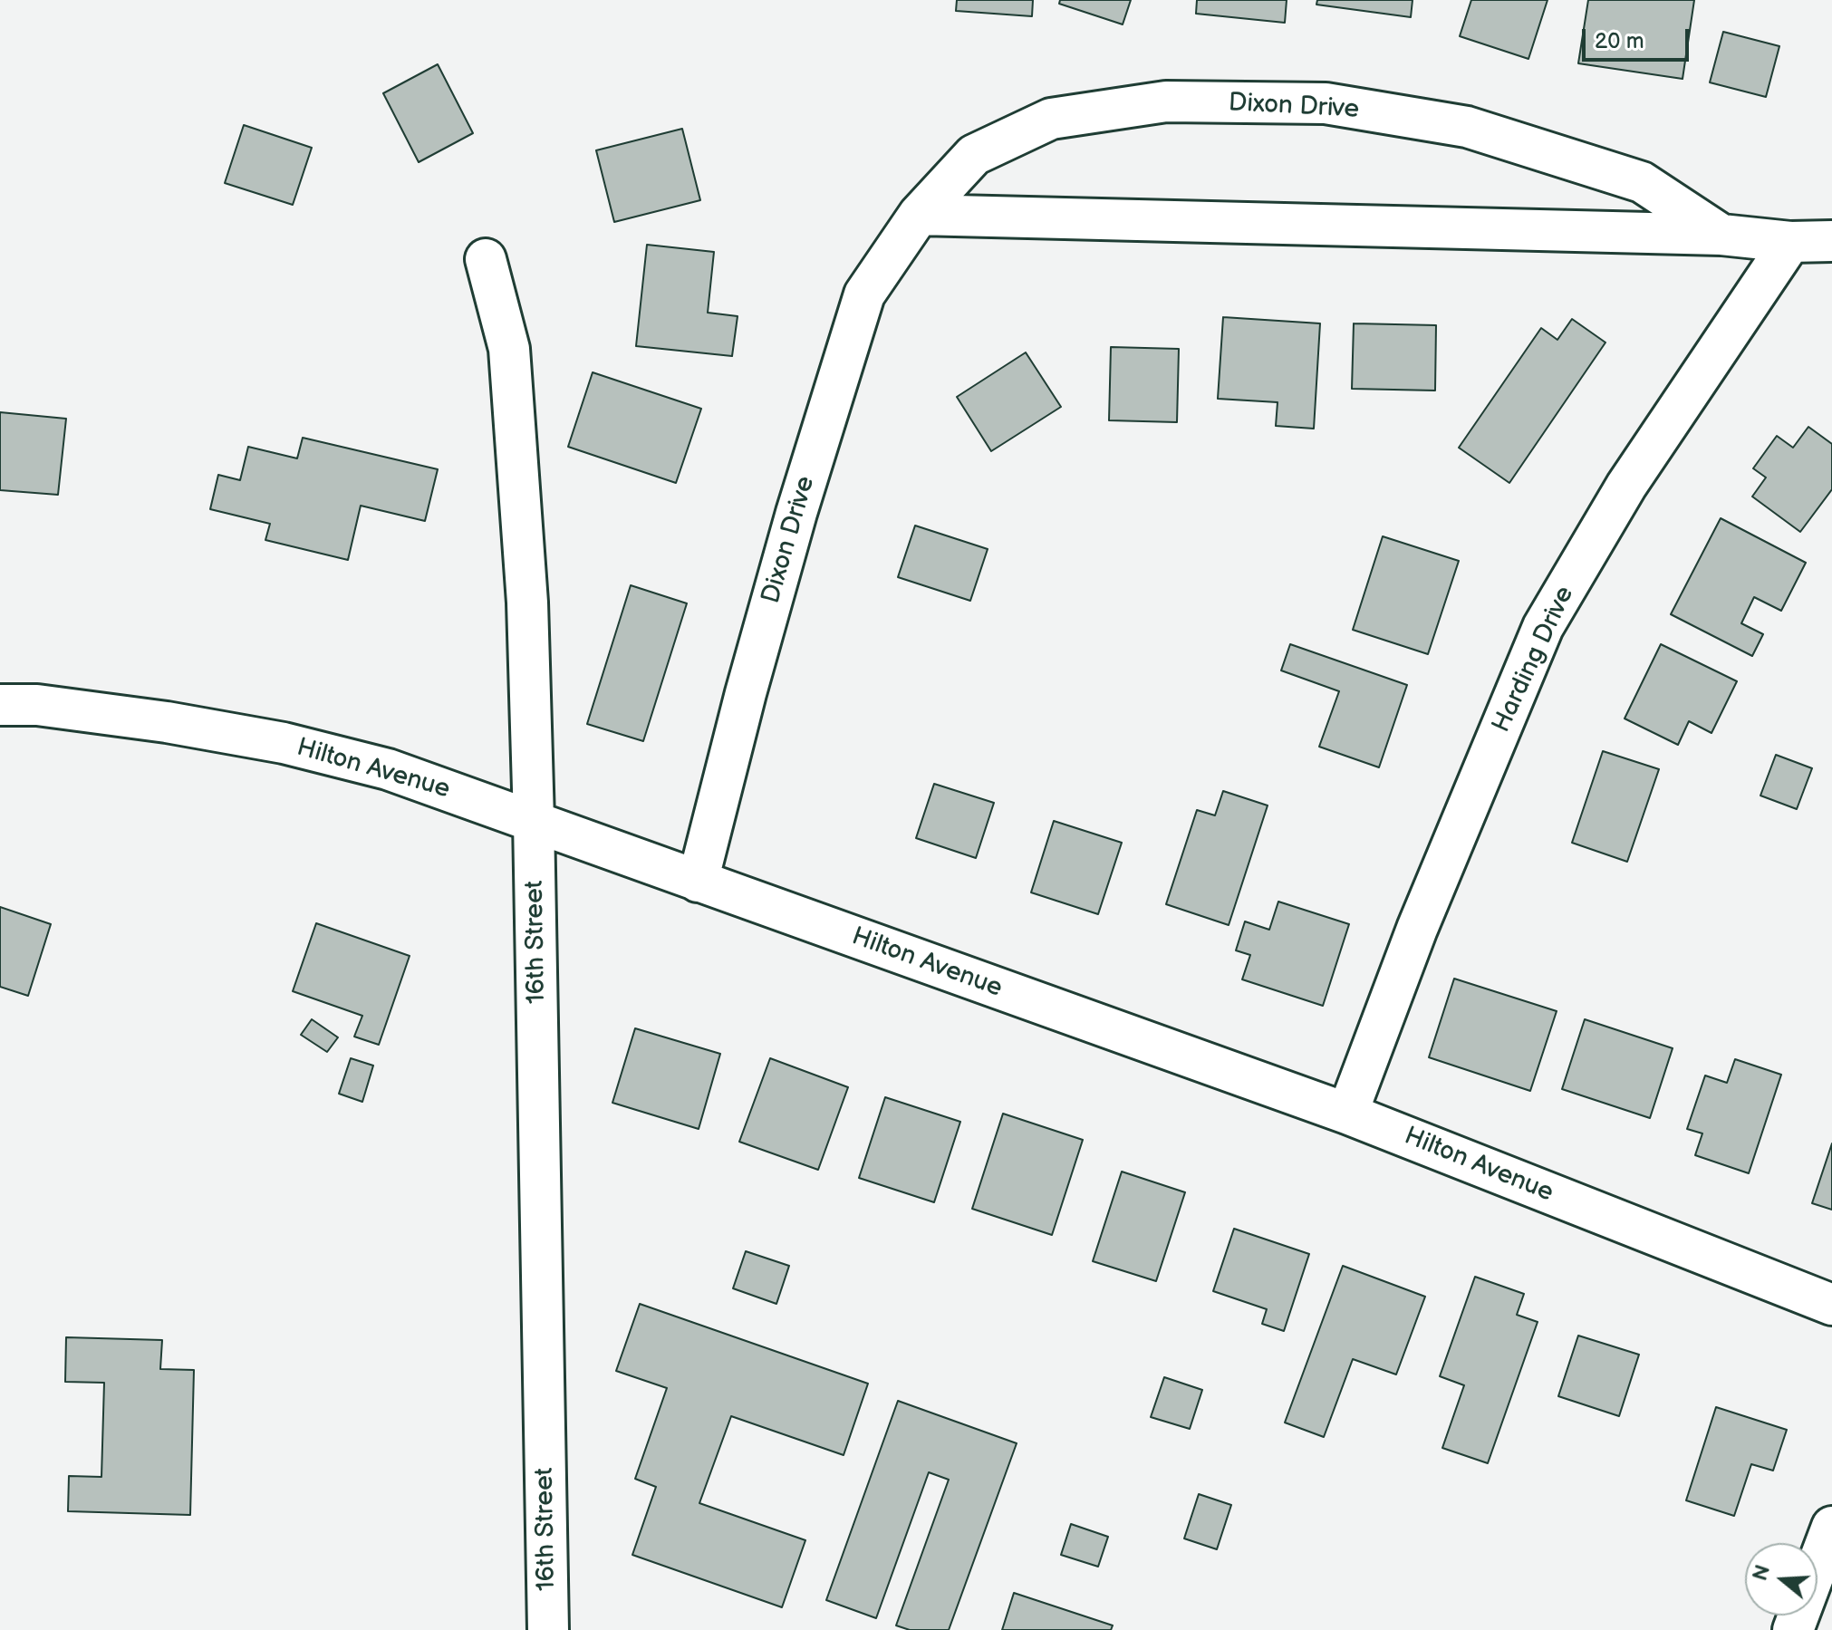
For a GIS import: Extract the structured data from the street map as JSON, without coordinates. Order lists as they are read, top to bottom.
{
  "streets": {
    "street": [
      "Dixon Drive",
      "Harding Drive",
      "Hilton Avenue",
      "16th Street"
    ]
  },
  "crossings": [
    ["Dixon Drive", "Harding Drive"],
    ["Dixon Drive", "Hilton Avenue"],
    ["Harding Drive", "Hilton Avenue"],
    ["Hilton Avenue", "16th Street"]
  ],
  "scale_bar": "20 m",
  "north": "left"
}
